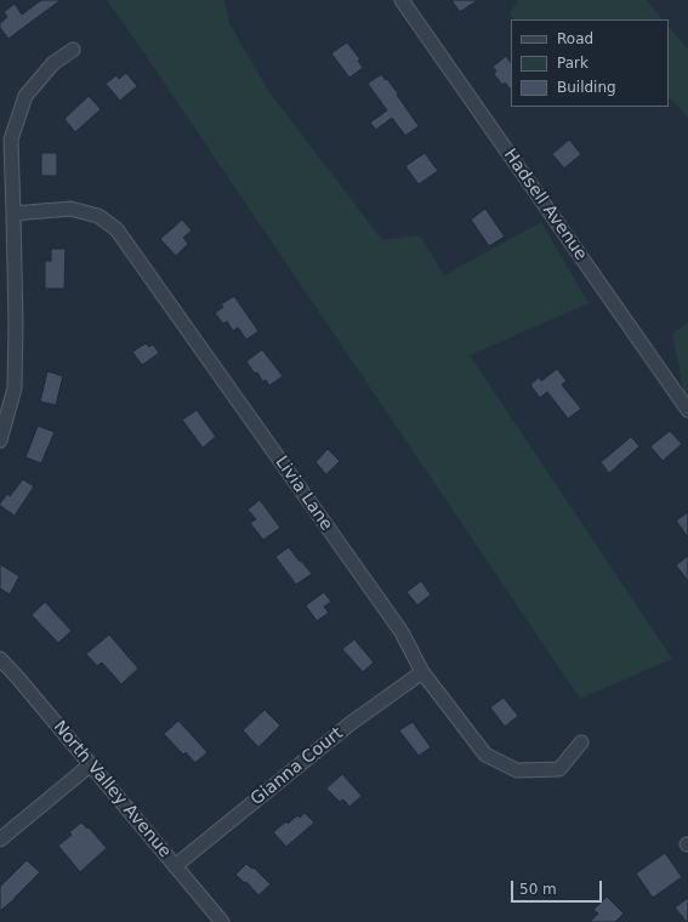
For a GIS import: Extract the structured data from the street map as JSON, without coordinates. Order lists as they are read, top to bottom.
{
  "streets": {
    "street": [
      "Hadsell Avenue",
      "Livia Lane",
      "Gianna Court",
      "North Valley Avenue"
    ]
  },
  "crossings": [
    ["Livia Lane", "Gianna Court"],
    ["Gianna Court", "North Valley Avenue"]
  ],
  "legend": ["Road", "Park", "Building"],
  "scale_bar": "50 m"
}
